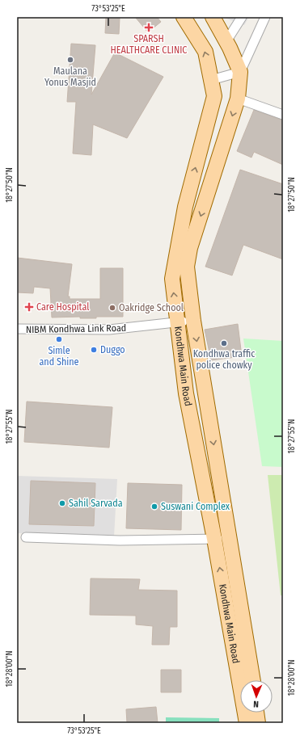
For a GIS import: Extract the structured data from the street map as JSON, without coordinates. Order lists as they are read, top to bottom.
{
  "streets": {
    "main road": ["Kondhwa Main Road"],
    "street": ["NIBM Kondhwa Link Road"]
  },
  "crossings": [
    ["NIBM Kondhwa Link Road", "Kondhwa Main Road"]
  ],
  "places": {
    "health": ["SPARSH HEALTHCARE CLINIC", "Care Hospital"],
    "other": [
      "Maulana Yonus Masjid",
      "Oakridge School",
      "Simle and Shine",
      "Kondhwa traffic police chowky",
      "Duggo",
      "Sahil Sarvada",
      "Suswani Complex"
    ]
  },
  "north": "bottom",
  "coordinates": [
    "73°53'25\"E",
    "18°27'50\"N",
    "18°27'55\"N",
    "18°28'00\"N"
  ]
}
